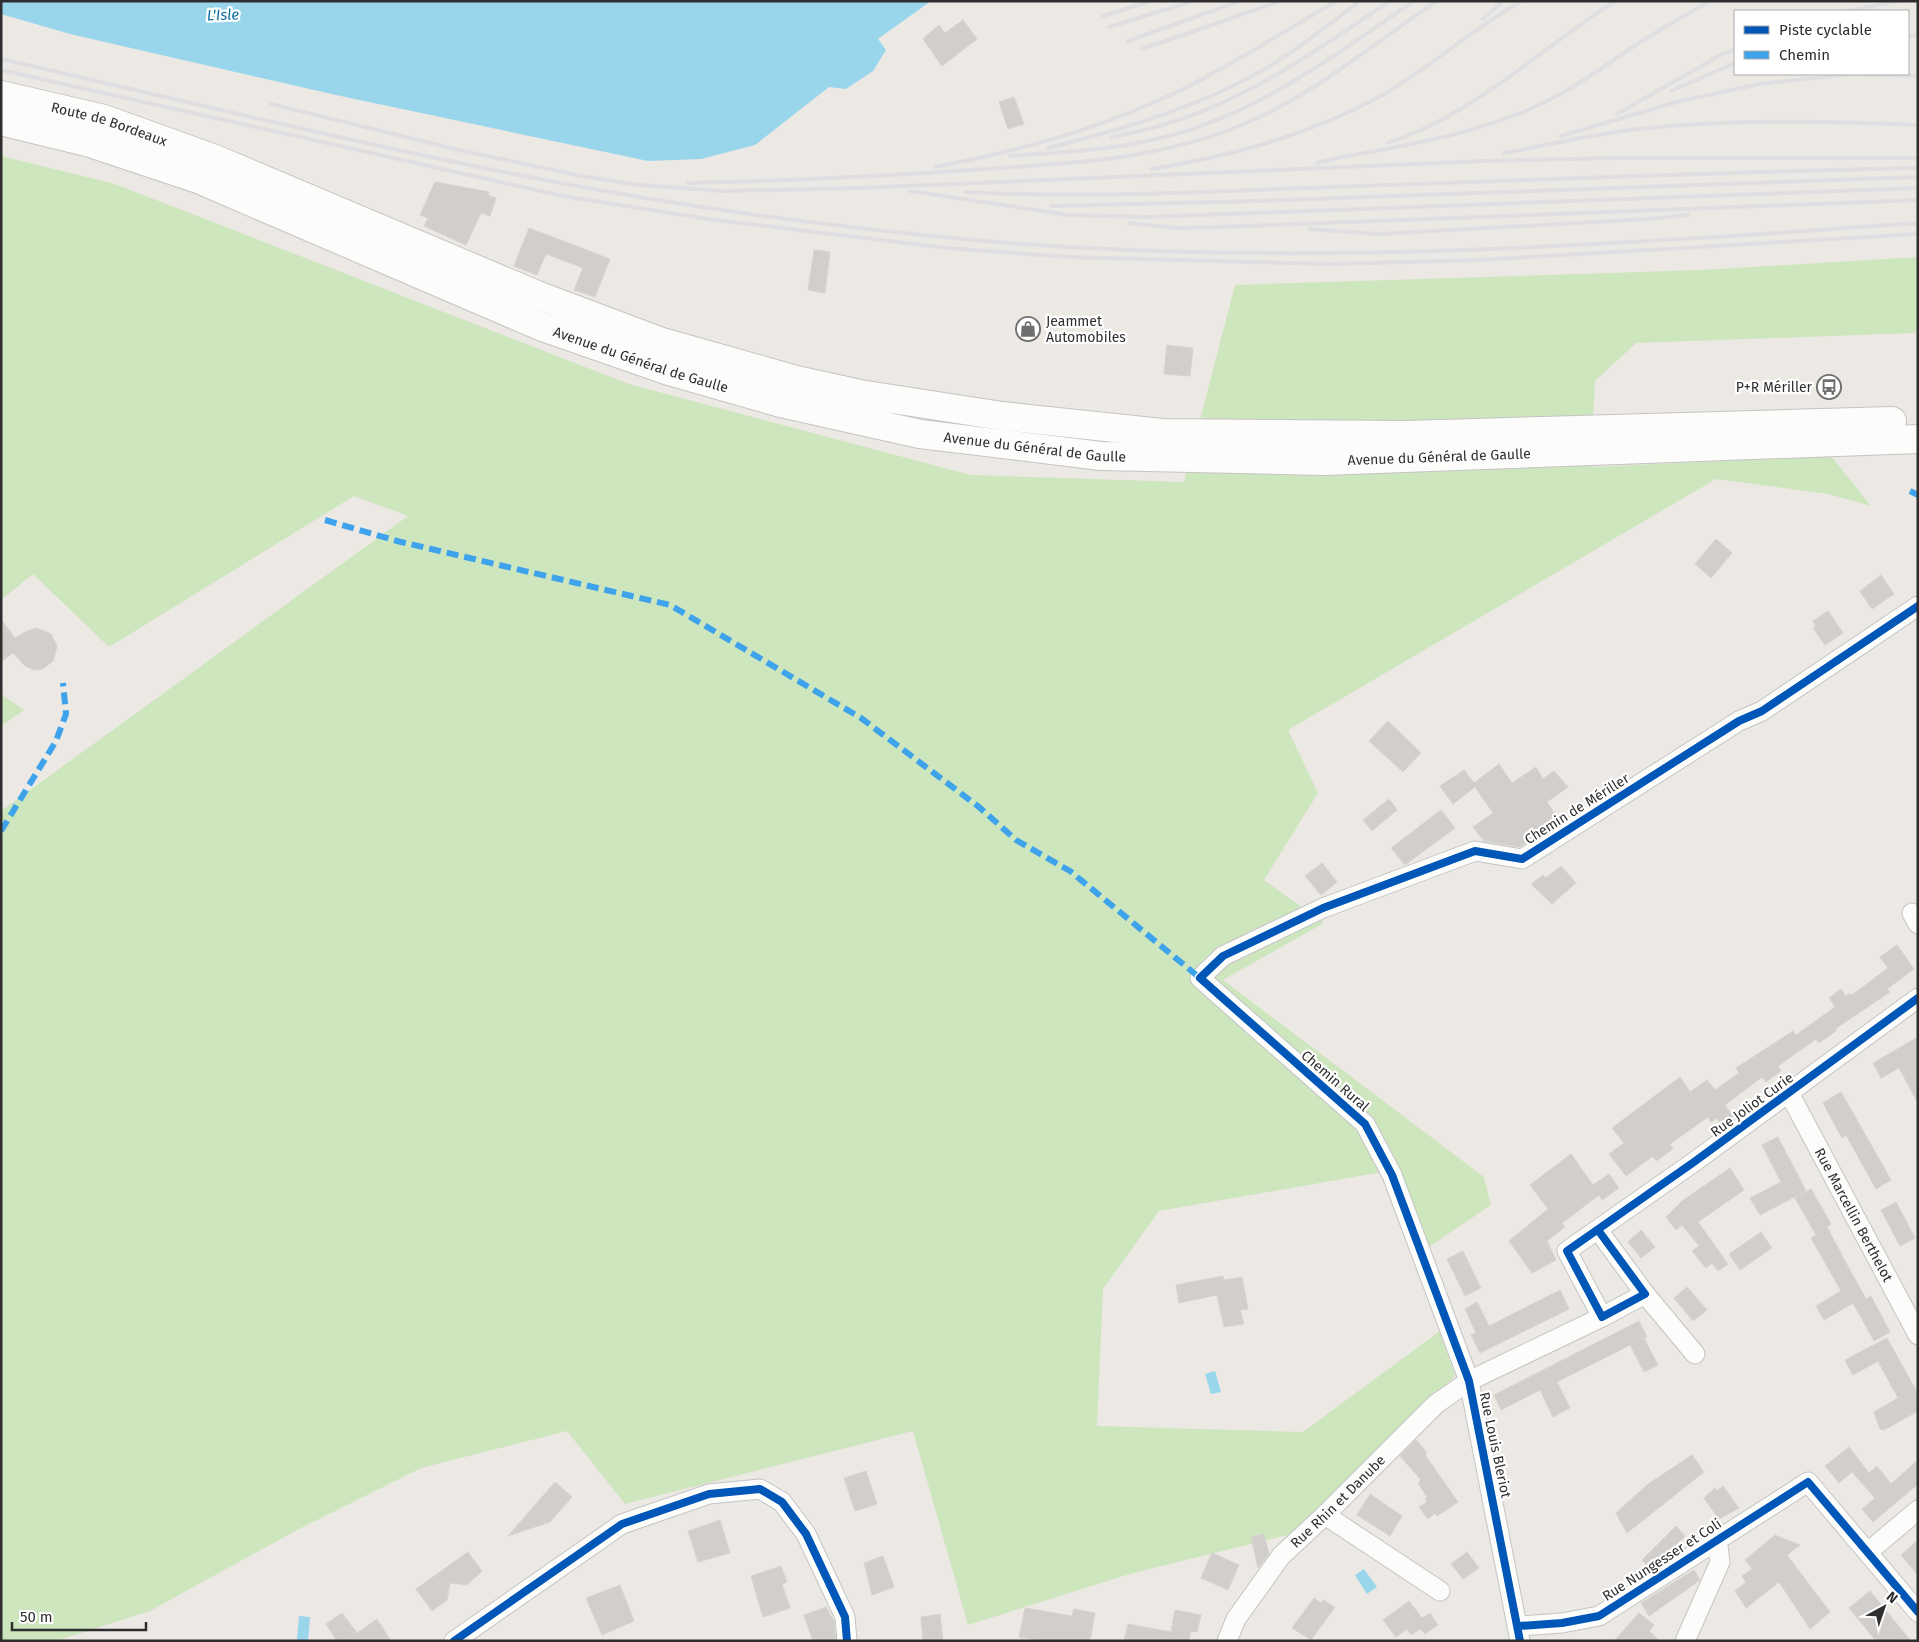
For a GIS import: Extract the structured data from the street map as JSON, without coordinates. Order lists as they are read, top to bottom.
{
  "streets": {
    "main road": ["Route de Bordeaux", "Avenue du Général de Gaulle"],
    "street": [
      "Chemin de Mériller",
      "Chemin Rural",
      "Rue Joliot Curie",
      "Rue Marcellin Berthelot",
      "Rue Louis Bleriot",
      "Rue Rhin et Danube",
      "Rue Nungesser et Coli"
    ]
  },
  "crossings": [
    ["Route de Bordeaux", "Avenue du Général de Gaulle"],
    ["Chemin de Mériller", "Chemin Rural"],
    ["Chemin Rural", "Rue Louis Bleriot"],
    ["Rue Joliot Curie", "Rue Marcellin Berthelot"],
    ["Rue Louis Bleriot", "Rue Rhin et Danube"],
    ["Rue Louis Bleriot", "Rue Nungesser et Coli"]
  ],
  "water": ["L'Isle"],
  "places": {
    "shop": ["Jeammet Automobiles"],
    "bus stop": ["P+R Mériller"]
  },
  "legend": ["Piste cyclable", "Chemin"],
  "scale_bar": "50 m",
  "north": "top right"
}
